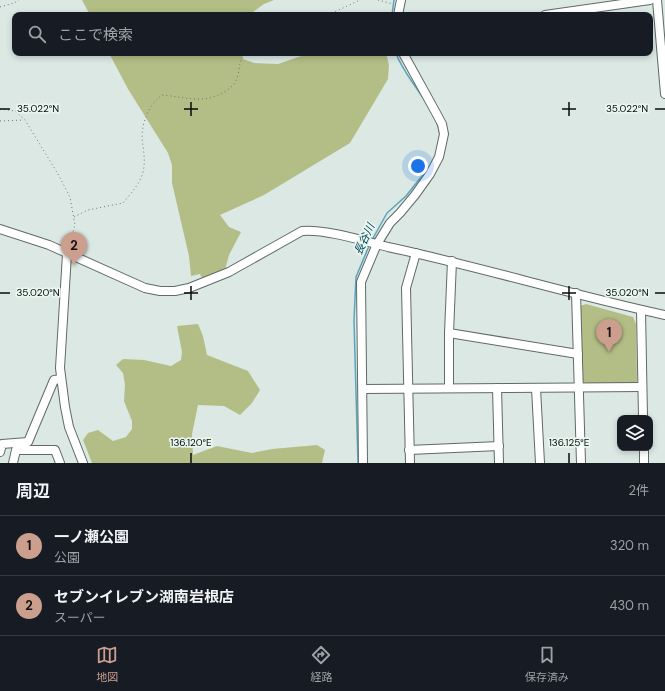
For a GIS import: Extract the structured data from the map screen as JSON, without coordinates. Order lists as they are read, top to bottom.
{
  "water": ["長谷川"],
  "page": {
    "search": "ここで検索",
    "pins": ["2", "1"],
    "heading": ["周辺", "2件"],
    "list": [
      {
        "mark": "1",
        "name": "一ノ瀬公園",
        "note": "公園",
        "value": "320 m"
      },
      {
        "mark": "2",
        "name": "セブンイレブン湖南岩根店",
        "note": "スーパー",
        "value": "430 m"
      }
    ],
    "nav": ["地図", "経路", "保存済み"]
  },
  "coordinates": [
    "35.022°N",
    "35.020°N",
    "136.120°E",
    "136.125°E"
  ]
}
